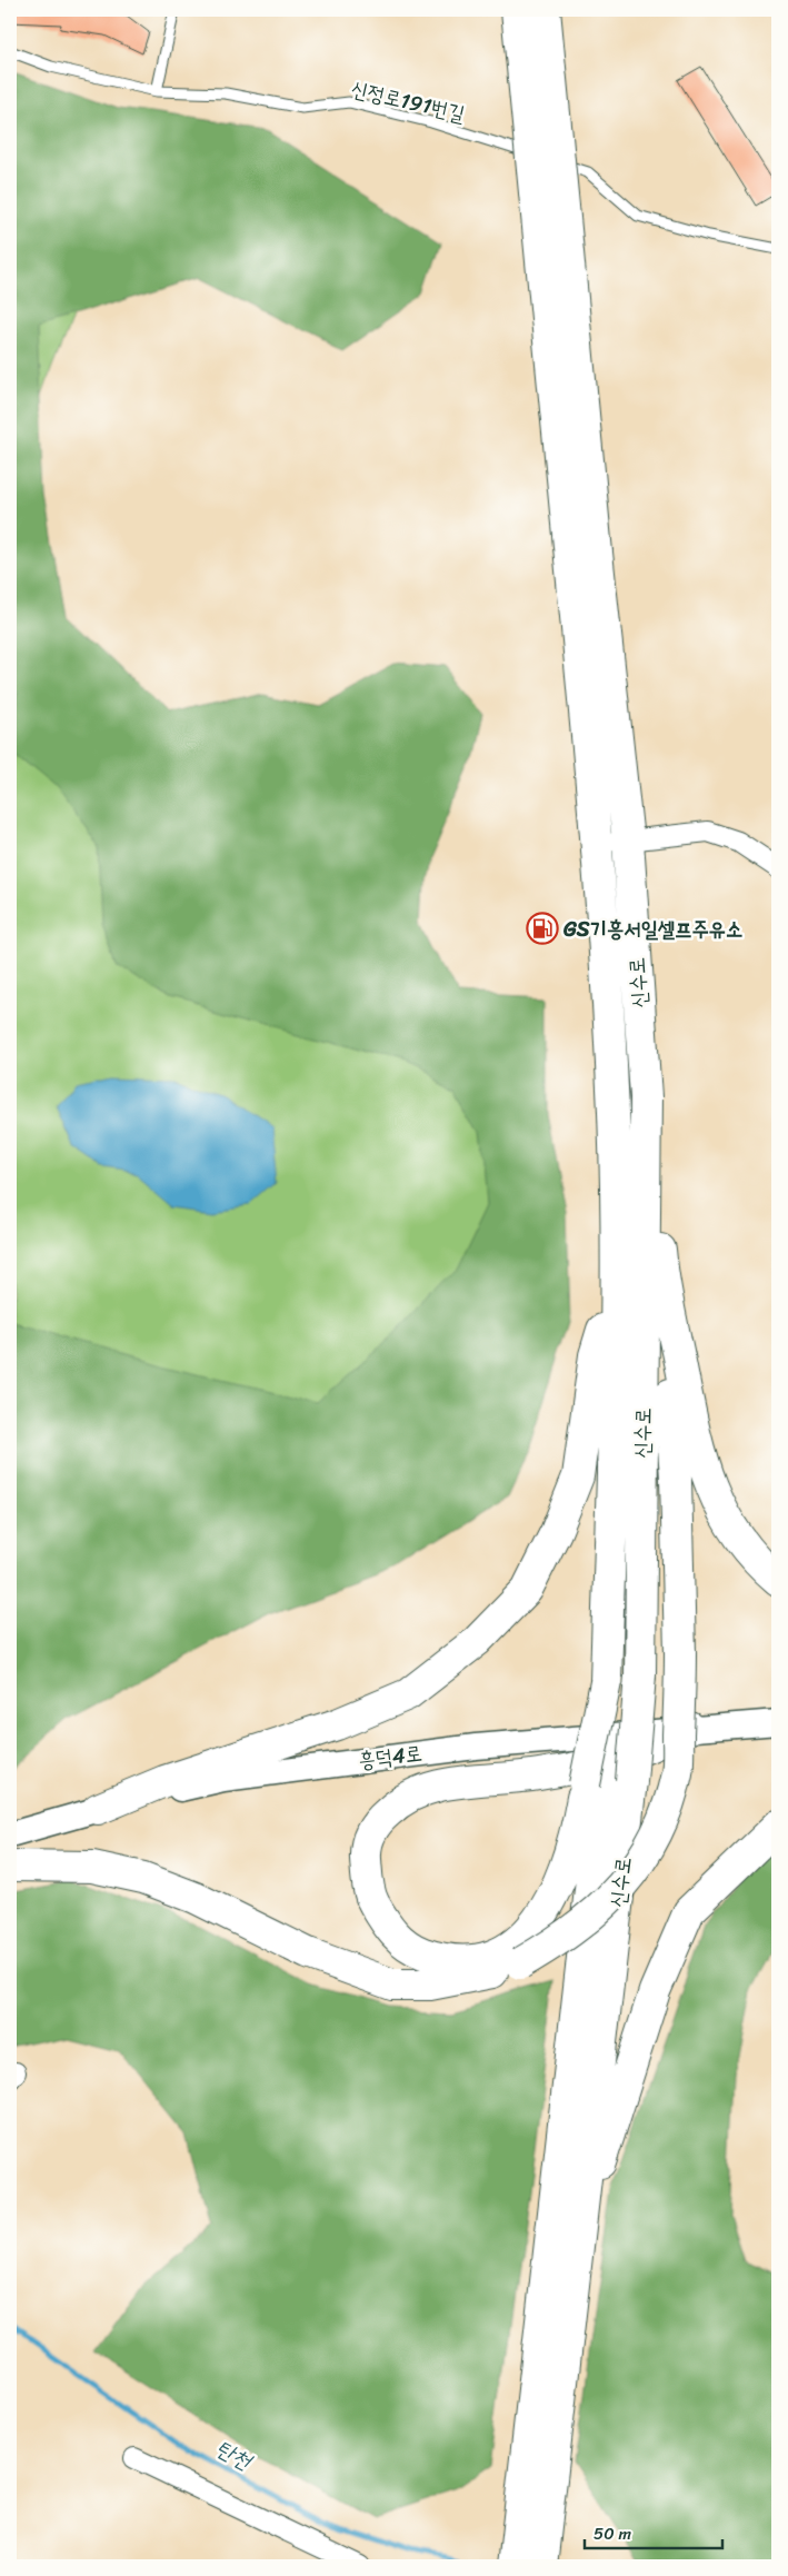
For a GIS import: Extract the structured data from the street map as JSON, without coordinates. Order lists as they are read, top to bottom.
{
  "streets": {
    "main road": ["신수로"],
    "street": ["흥덕4로"],
    "lane": ["신정로191번길"]
  },
  "water": ["탄천"],
  "places": {
    "fuel station": ["GS기흥서일셀프주유소"]
  },
  "scale_bar": "50 m"
}
